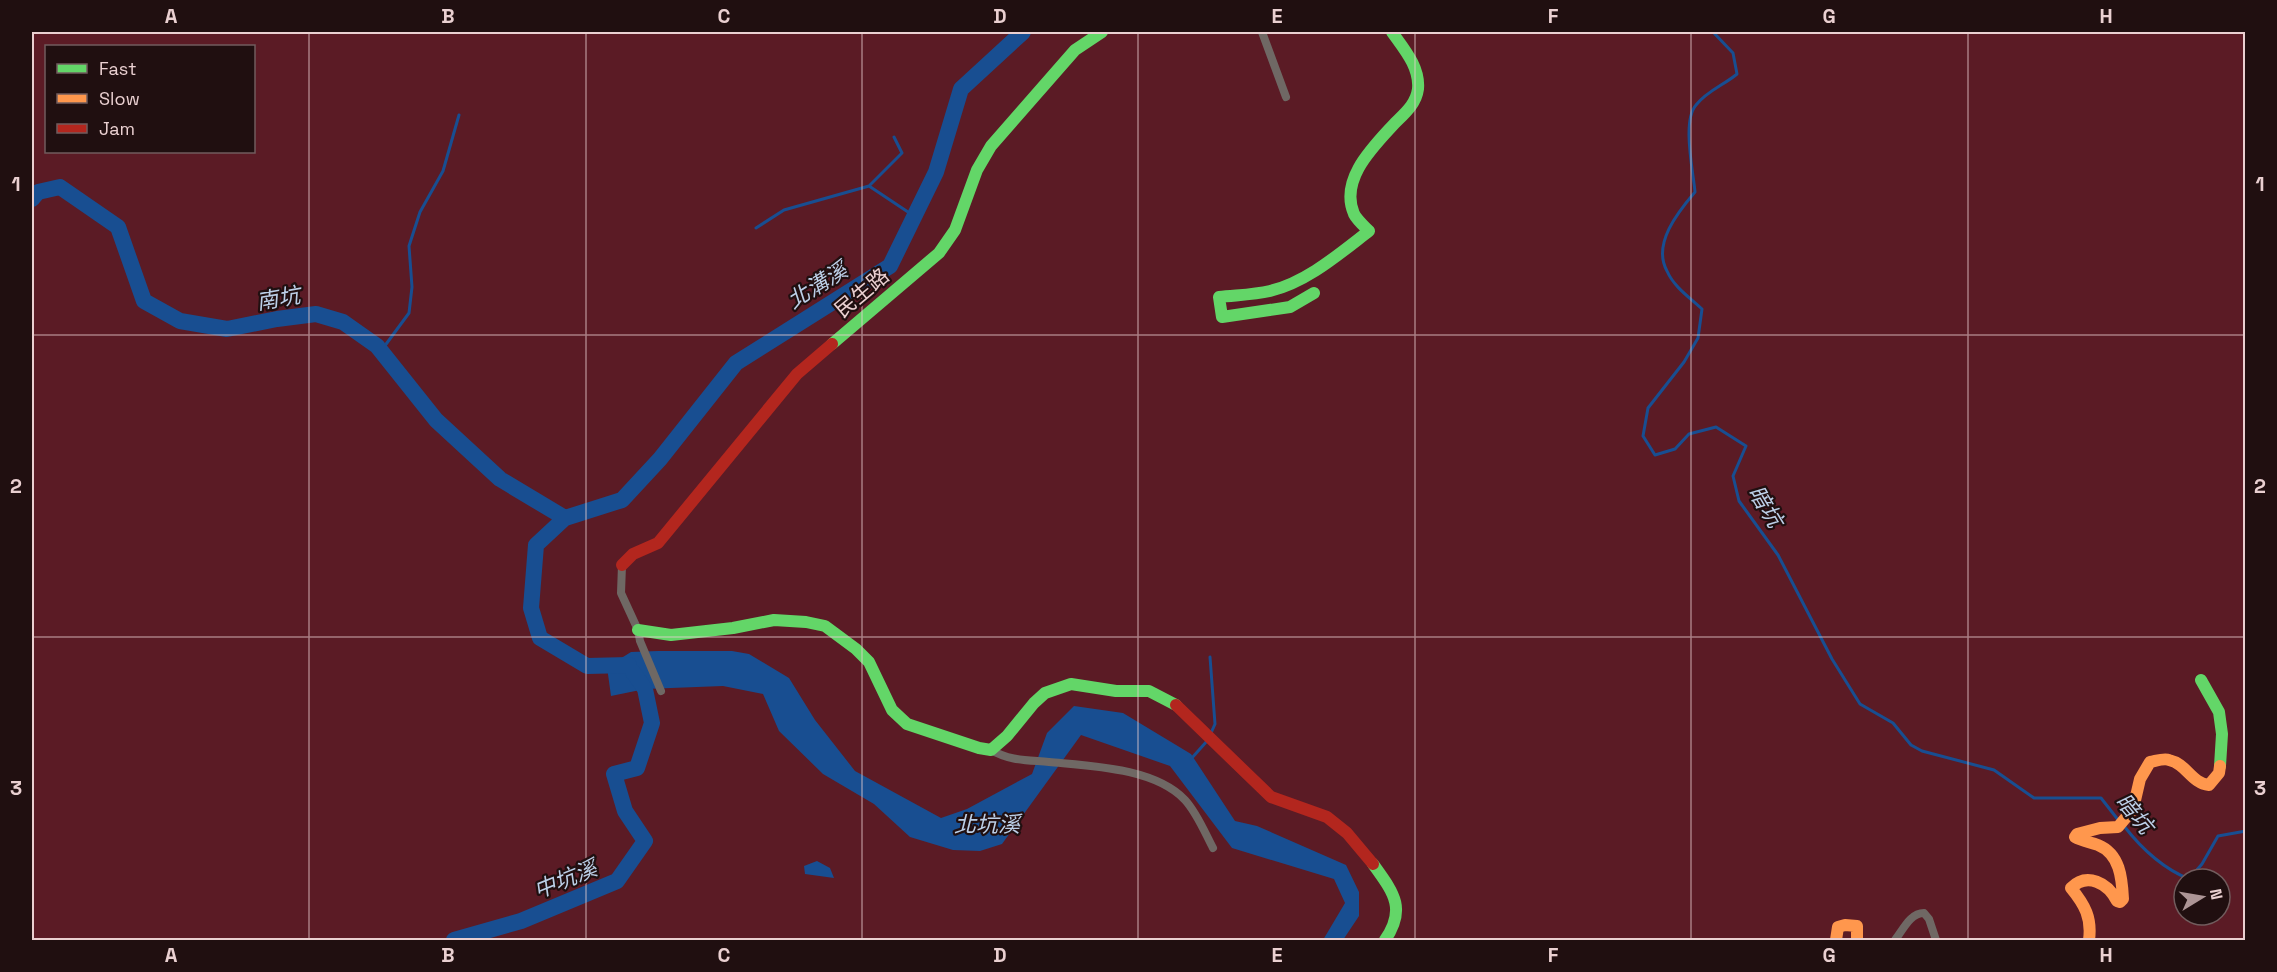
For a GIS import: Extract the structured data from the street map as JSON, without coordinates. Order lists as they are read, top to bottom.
{
  "streets": {
    "street": ["民生路"]
  },
  "water": [
    "北溝溪",
    "南坑",
    "暗坑",
    "北坑溪",
    "中坑溪"
  ],
  "legend": ["Fast", "Slow", "Jam"],
  "north": "right",
  "grid": {
    "columns": [
      "A",
      "B",
      "C",
      "D",
      "E",
      "F",
      "G",
      "H"
    ],
    "rows": ["1", "2", "3"]
  }
}
